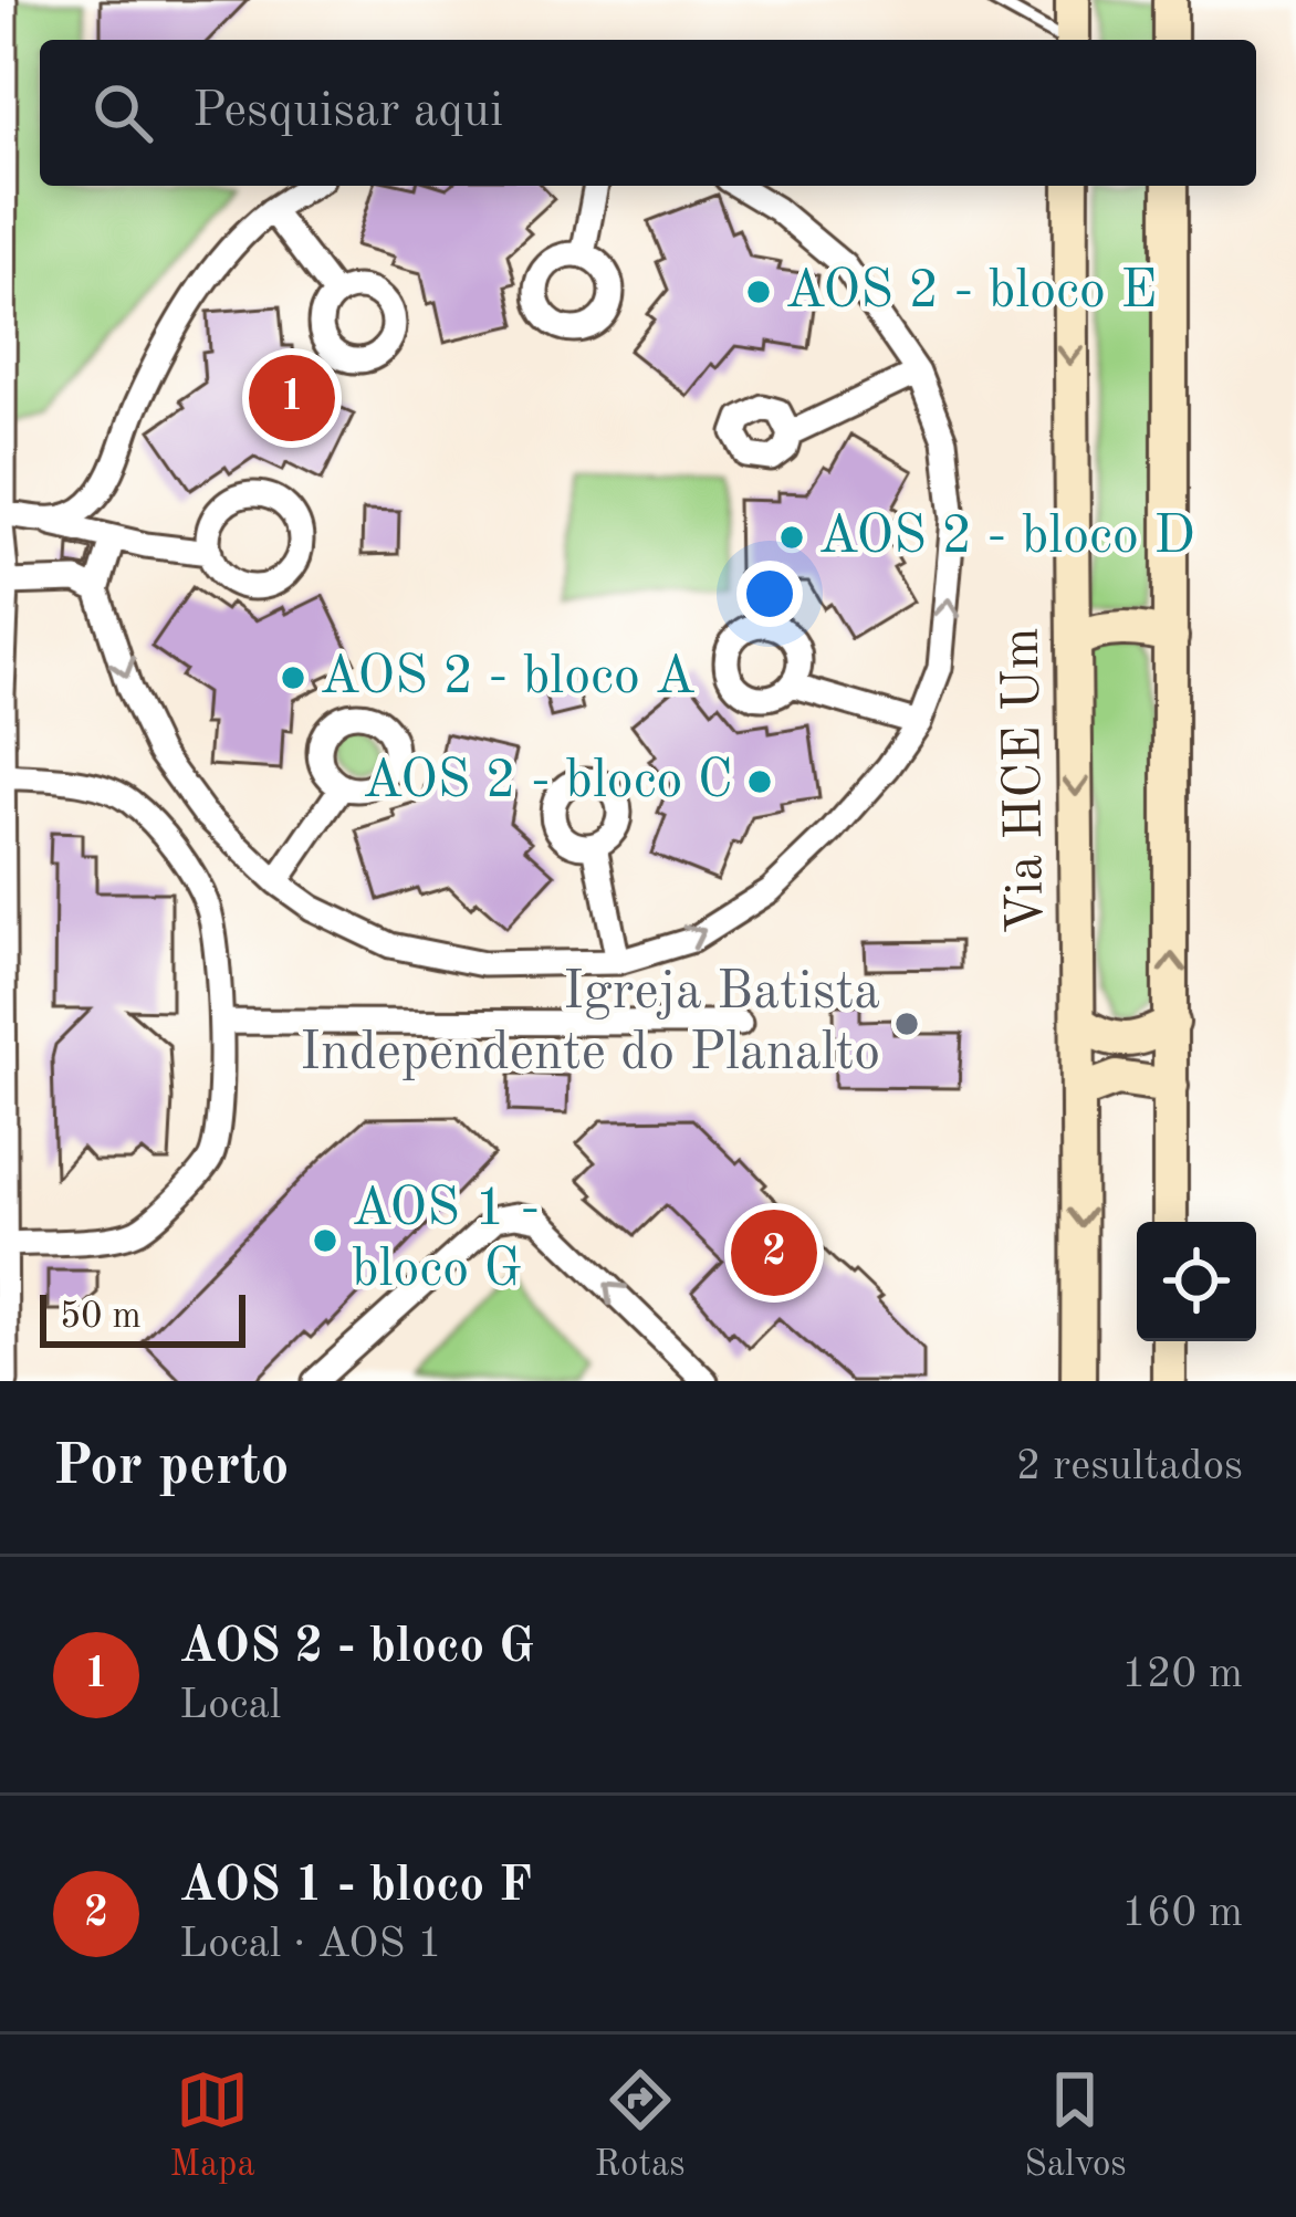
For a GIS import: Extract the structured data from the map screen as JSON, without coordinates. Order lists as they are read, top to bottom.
{
  "streets": {
    "main road": ["Via HCE Um"]
  },
  "places": [
    "AOS 2 - bloco E",
    "AOS 2 - bloco D",
    "AOS 2 - bloco A",
    "AOS 2 - bloco C",
    "Igreja Batista Independente do Planalto",
    "AOS 1 - bloco G"
  ],
  "scale_bar": "50 m",
  "page": {
    "search": "Pesquisar aqui",
    "pins": ["1", "2"],
    "scale": "50 m",
    "heading": ["Por perto", "2 resultados"],
    "list": [
      {
        "mark": "1",
        "name": "AOS 2 - bloco G",
        "note": "Local",
        "value": "120 m"
      },
      {
        "mark": "2",
        "name": "AOS 1 - bloco F",
        "note": "Local · AOS 1",
        "value": "160 m"
      }
    ],
    "nav": ["Mapa", "Rotas", "Salvos"]
  }
}
